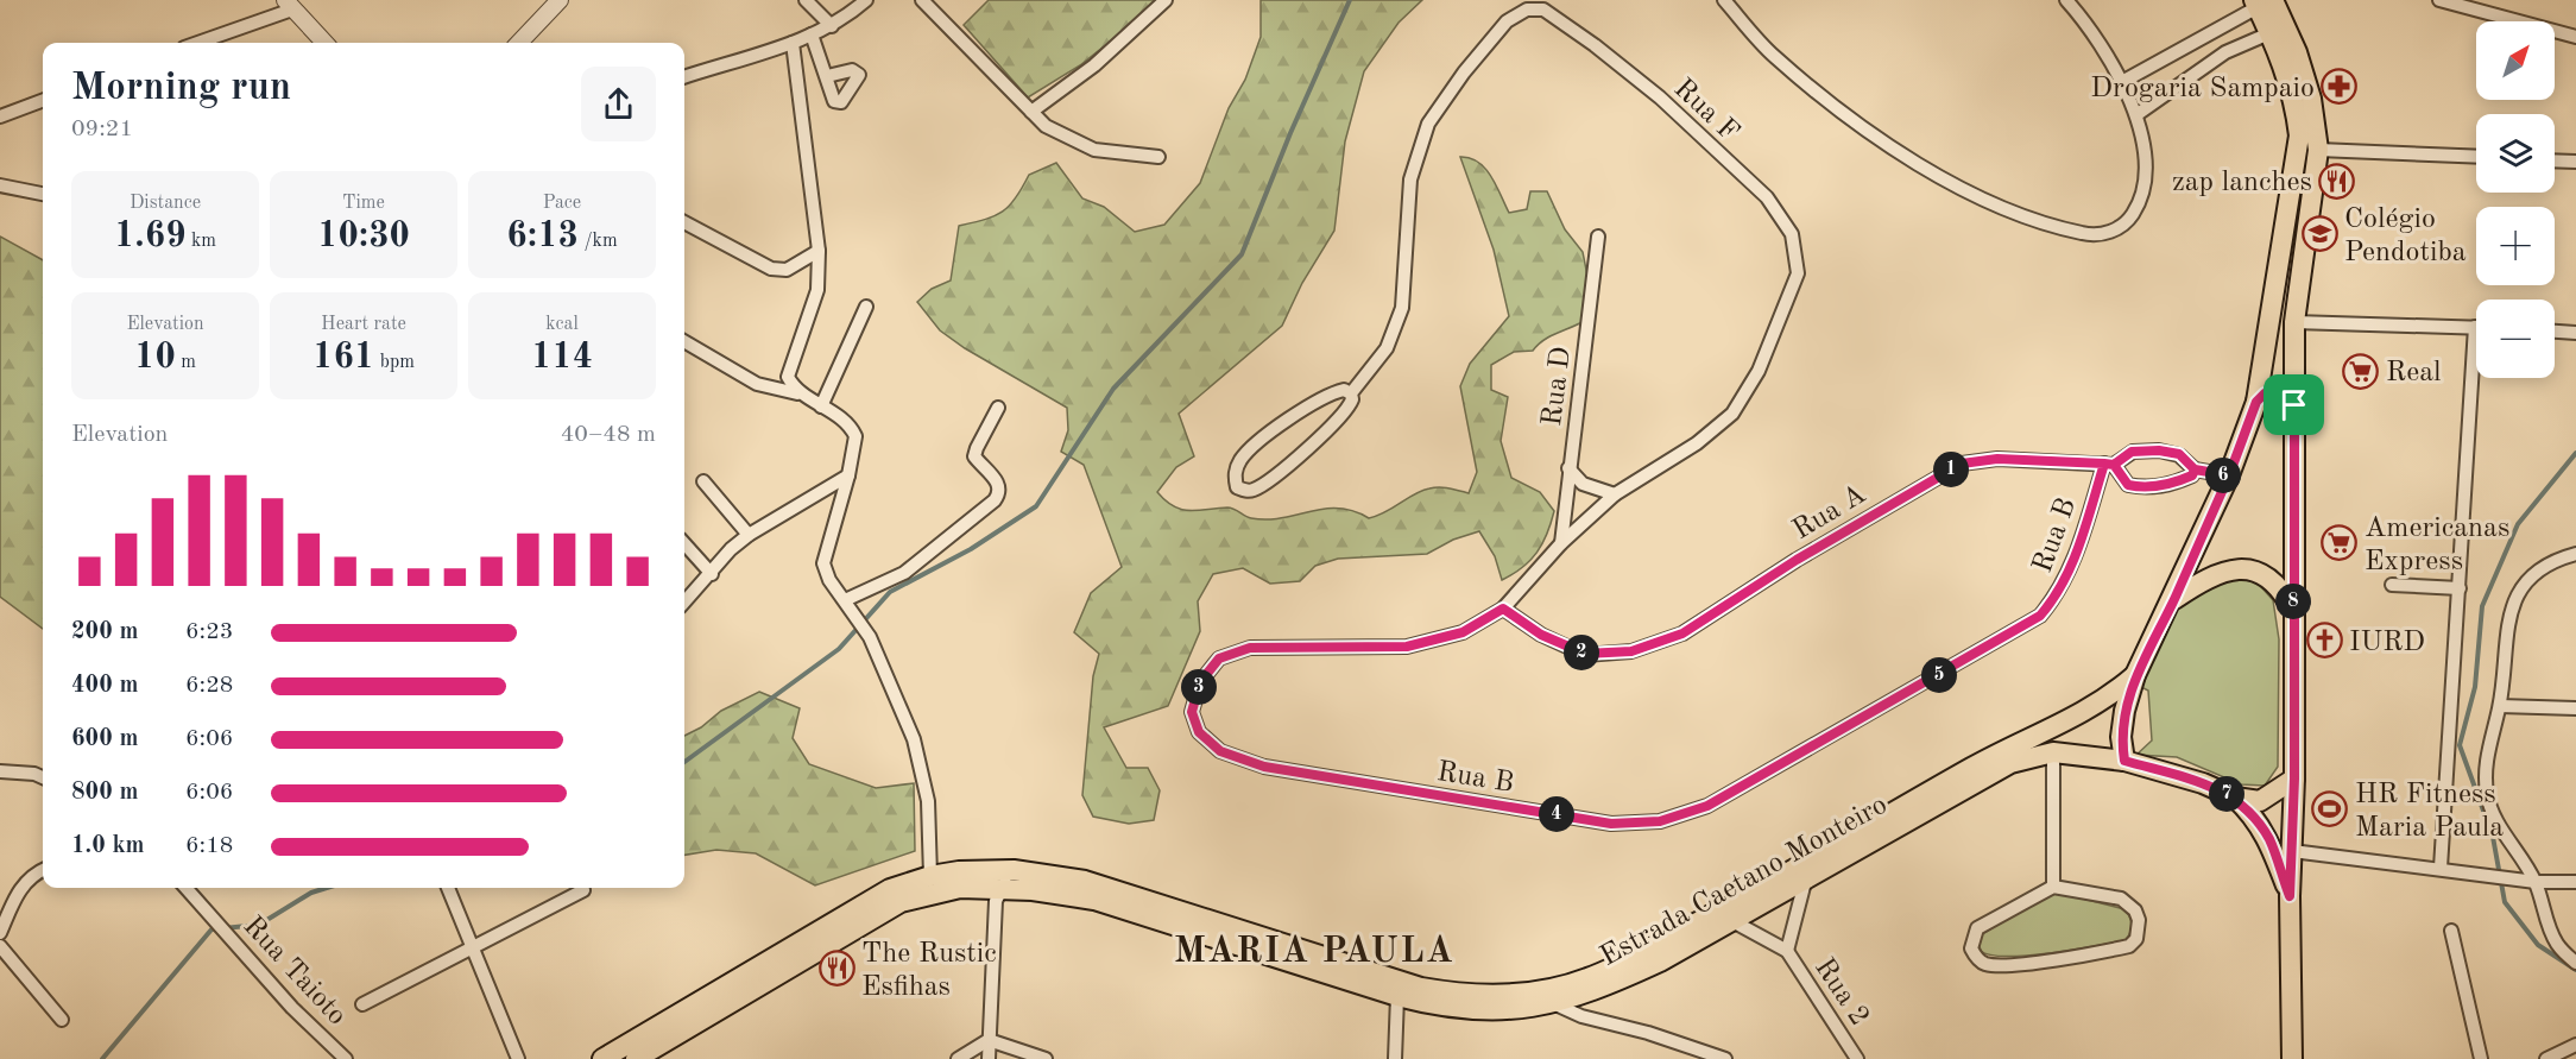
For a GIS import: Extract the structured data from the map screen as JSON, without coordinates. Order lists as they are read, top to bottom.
{
  "streets": {
    "main road": ["Estrada Caetano Monteiro"],
    "street": [
      "Rua F",
      "Rua D",
      "Rua A",
      "Rua B",
      "Rua Taioto",
      "Rua 2"
    ]
  },
  "crossings": [
    ["Rua F", "Rua D"],
    ["Rua F", "Rua A"],
    ["Rua F", "Rua B"],
    ["Rua A", "Rua B"],
    ["Estrada Caetano Monteiro", "Rua 2"]
  ],
  "districts": ["MARIA PAULA"],
  "places": {
    "pharmacy": ["Drogaria Sampaio"],
    "restaurant": ["zap lanches", "The Rustic Esfihas"],
    "school or university": ["Colégio Pendotiba"],
    "supermarket": ["Real", "Americanas Express"],
    "church": ["IURD"],
    "sports": ["HR Fitness Maria Paula"]
  },
  "north": "top right",
  "page": {
    "map_buttons": ["+", "−"],
    "heading": ["Morning run", "09:21"],
    "stats": [
      ["Distance", "1.69 km"],
      ["Time", "10:30"],
      ["Pace", "6:13 /km"],
      ["Elevation", "10 m"],
      ["Heart rate", "161 bpm"],
      ["kcal", "114"]
    ],
    "chart": ["Elevation", "40–48 m"],
    "pins": [
      "1",
      "6",
      "8",
      "2",
      "5",
      "3",
      "7",
      "4"
    ],
    "list": [
      {
        "name": "200 m",
        "note": "6:23"
      },
      {
        "name": "400 m",
        "note": "6:28"
      },
      {
        "name": "600 m",
        "note": "6:06"
      },
      {
        "name": "800 m",
        "note": "6:06"
      },
      {
        "name": "1.0 km",
        "note": "6:18"
      }
    ]
  }
}
